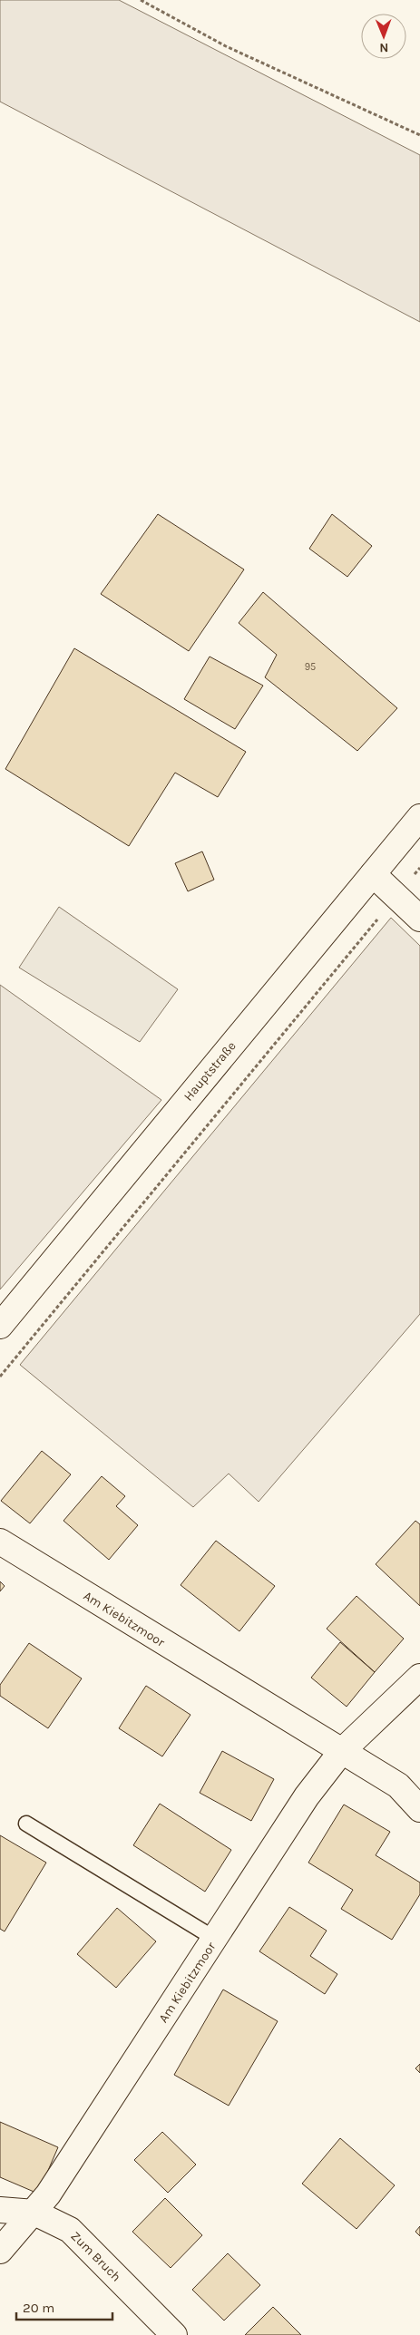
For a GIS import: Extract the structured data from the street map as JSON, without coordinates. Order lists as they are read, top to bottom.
{
  "streets": {
    "street": ["Hauptstraße", "Am Kiebitzmoor", "Zum Bruch"]
  },
  "crossings": [
    ["Am Kiebitzmoor", "Zum Bruch"]
  ],
  "house_numbers": ["95"],
  "scale_bar": "20 m",
  "north": "bottom"
}
